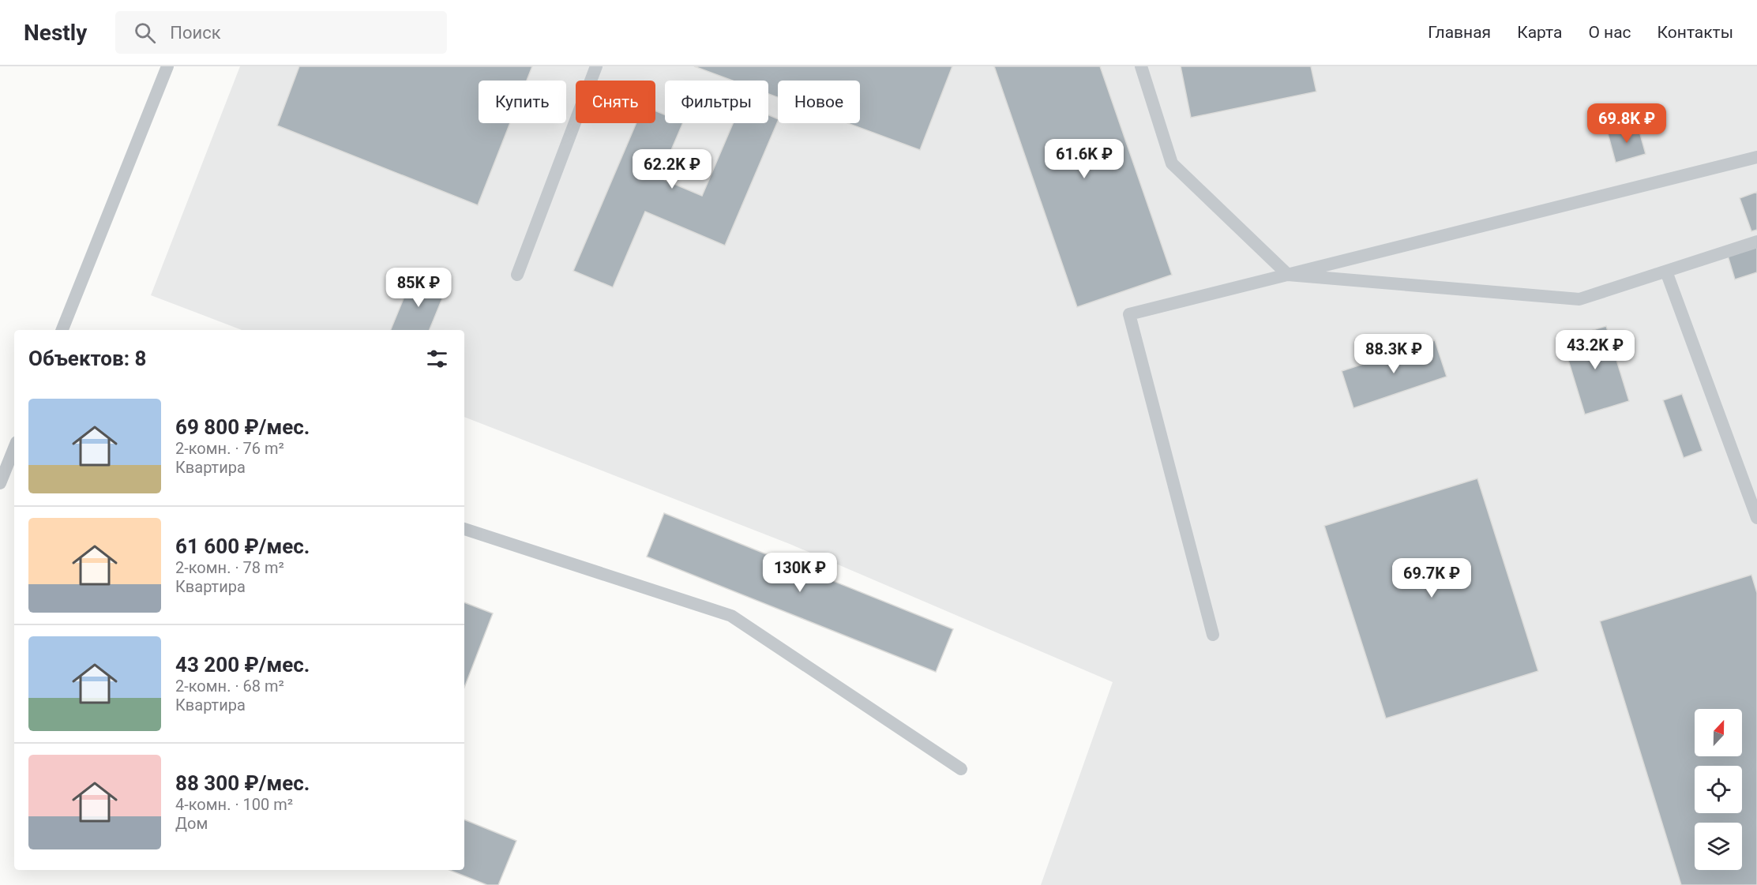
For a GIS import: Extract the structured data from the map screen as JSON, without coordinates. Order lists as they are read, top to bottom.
{
  "north": "top",
  "page": {
    "header": "Nestly",
    "search": "Поиск",
    "nav": [
      "Главная",
      "Карта",
      "О нас",
      "Контакты"
    ],
    "chip": [
      "Купить",
      "Снять",
      "Фильтры",
      "Новое"
    ],
    "price": [
      "69.8K ₽",
      "61.6K ₽",
      "62.2K ₽",
      "85K ₽",
      "43.2K ₽",
      "88.3K ₽",
      "130K ₽",
      "69.7K ₽"
    ],
    "heading": "Объектов: 8",
    "list": [
      {
        "name": "69 800 ₽/мес.",
        "note": "2-комн. · 76 m² · Квартира"
      },
      {
        "name": "61 600 ₽/мес.",
        "note": "2-комн. · 78 m² · Квартира"
      },
      {
        "name": "43 200 ₽/мес.",
        "note": "2-комн. · 68 m² · Квартира"
      },
      {
        "name": "88 300 ₽/мес.",
        "note": "4-комн. · 100 m² · Дом"
      }
    ]
  }
}
